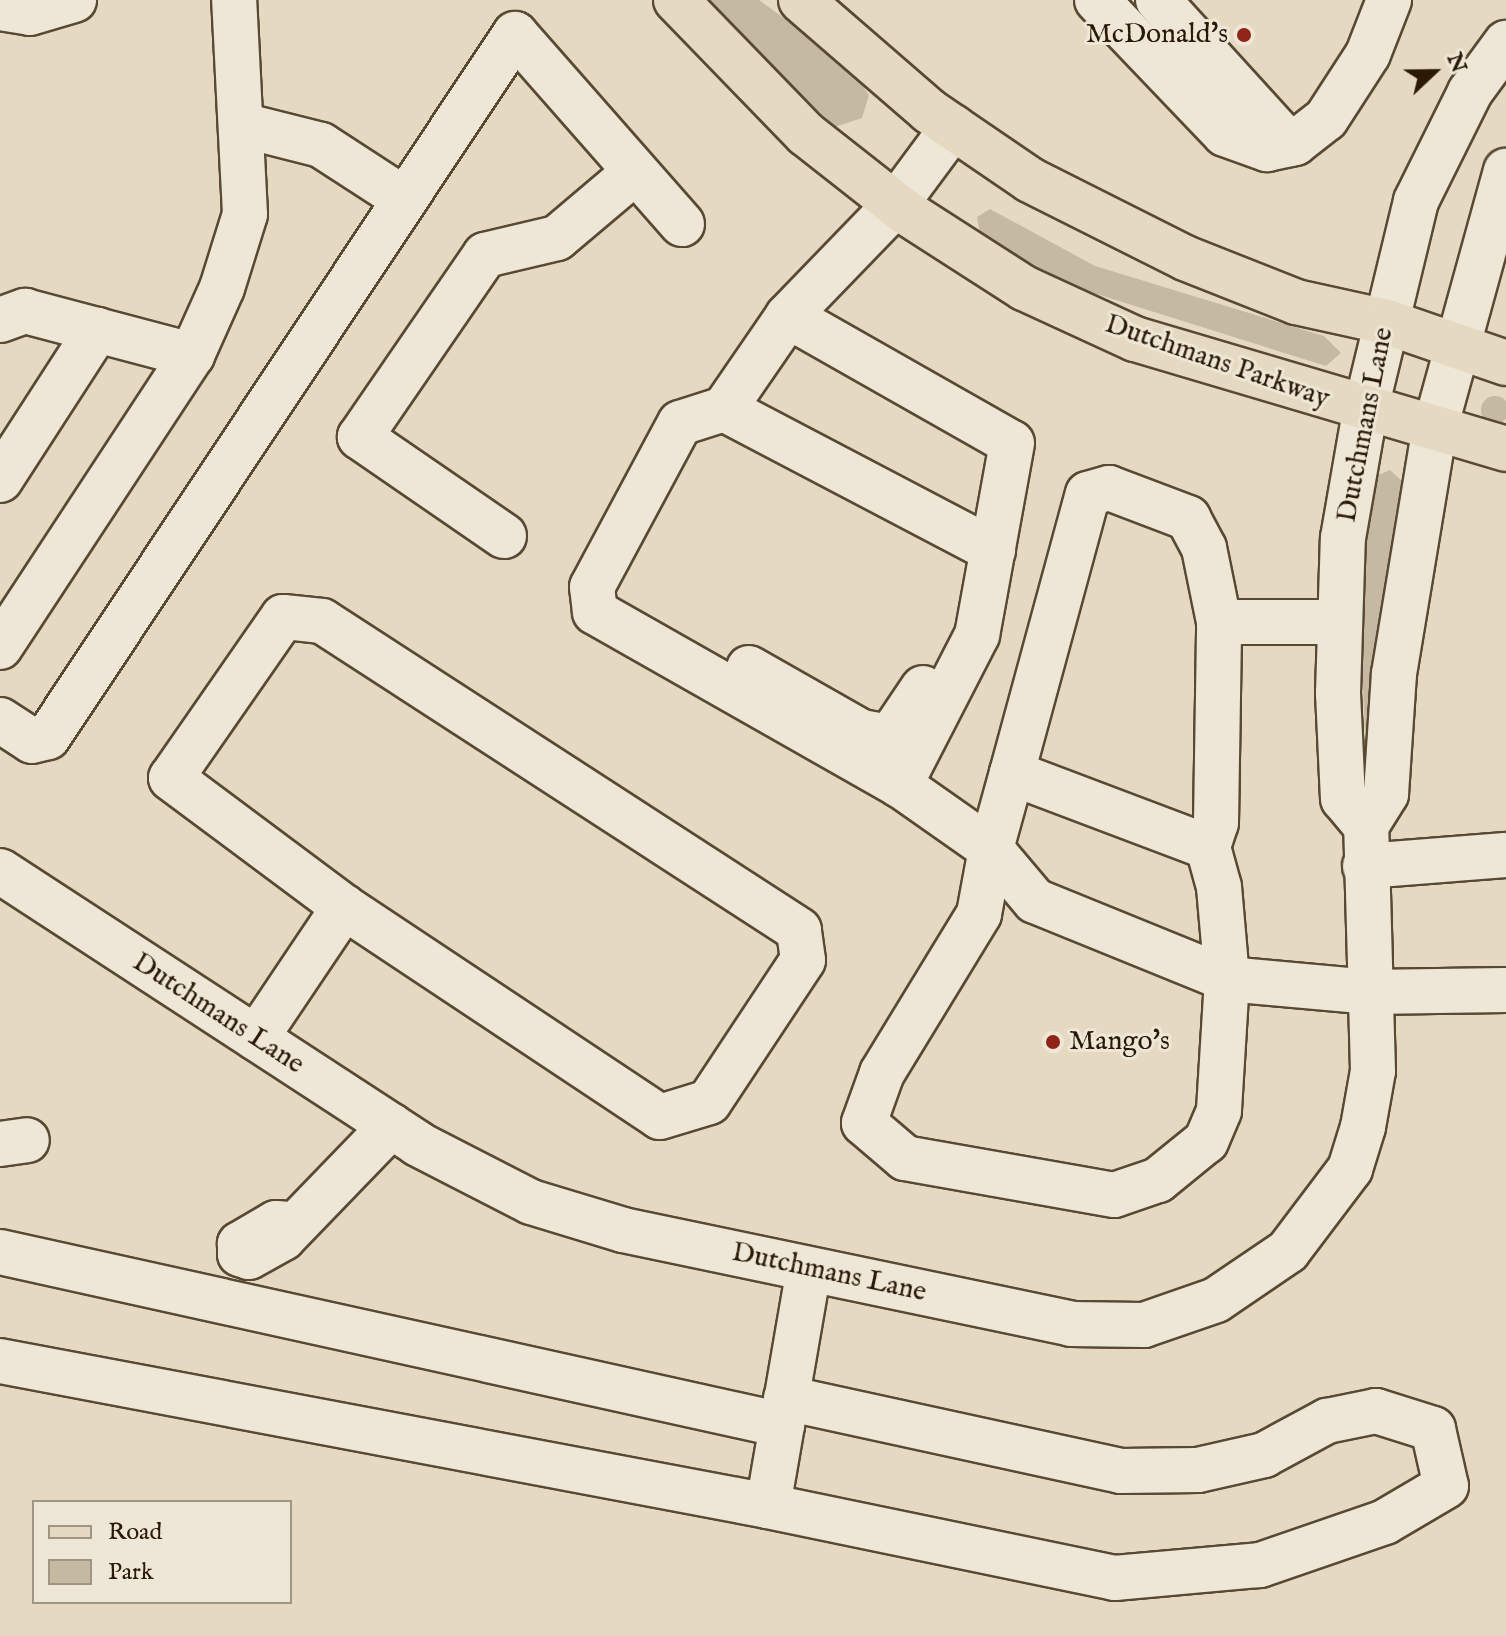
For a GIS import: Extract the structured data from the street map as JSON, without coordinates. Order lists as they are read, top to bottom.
{
  "streets": {
    "main road": ["Dutchmans Parkway"],
    "street": ["Dutchmans Lane"]
  },
  "crossings": [
    ["Dutchmans Parkway", "Dutchmans Lane"]
  ],
  "places": ["McDonald's", "Mango's"],
  "legend": ["Road", "Park"],
  "north": "right"
}
